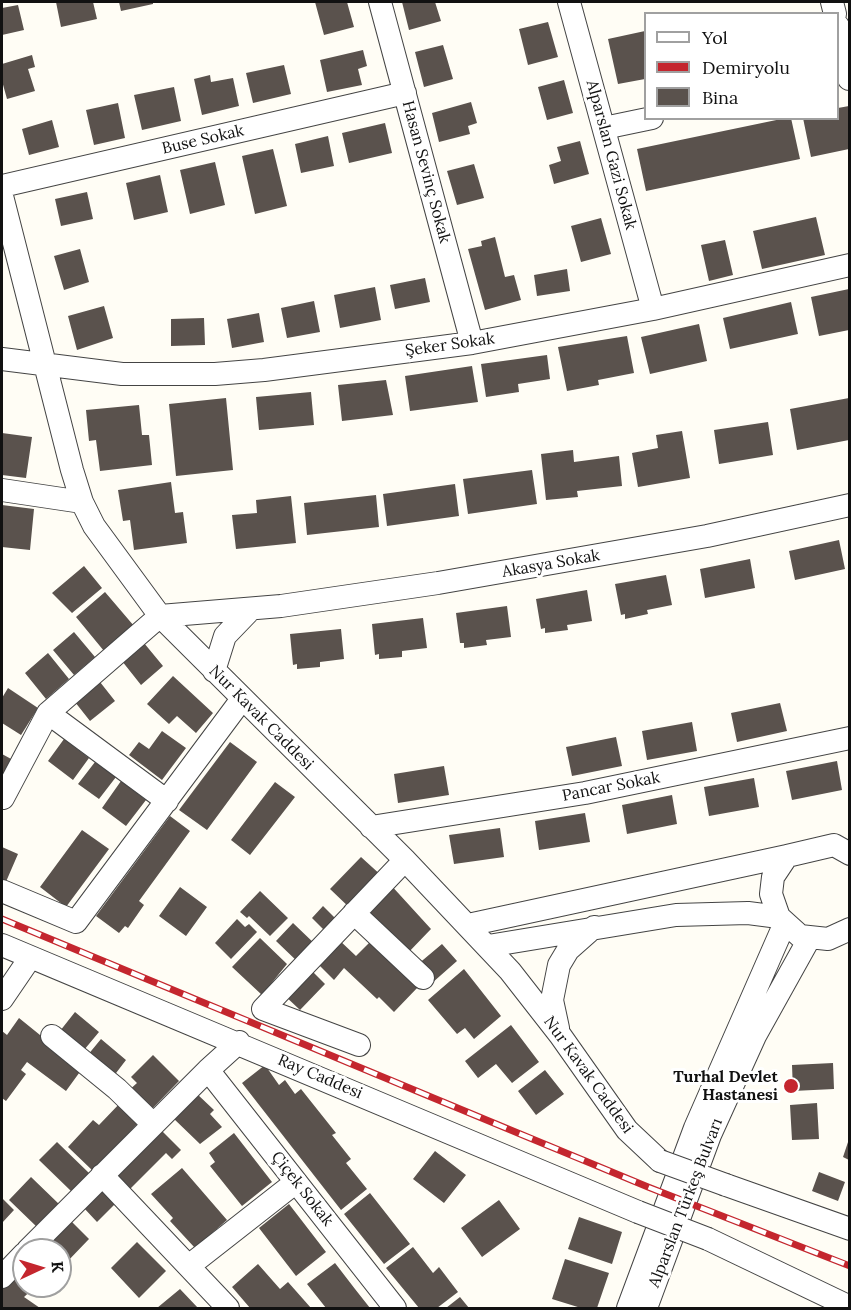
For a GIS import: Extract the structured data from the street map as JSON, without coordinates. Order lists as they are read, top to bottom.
{
  "streets": {
    "street": [
      "Buse Sokak",
      "Alparslan Gazi Sokak",
      "Hasan Sevinç Sokak",
      "Şeker Sokak",
      "Akasya Sokak",
      "Nur Kavak Caddesi",
      "Pancar Sokak",
      "Ray Caddesi",
      "Çiçek Sokak",
      "Alparslan Türkeş Bulvarı"
    ]
  },
  "crossings": [
    ["Buse Sokak", "Hasan Sevinç Sokak"],
    ["Buse Sokak", "Nur Kavak Caddesi"],
    ["Alparslan Gazi Sokak", "Şeker Sokak"],
    ["Hasan Sevinç Sokak", "Şeker Sokak"],
    ["Şeker Sokak", "Nur Kavak Caddesi"],
    ["Akasya Sokak", "Nur Kavak Caddesi"],
    ["Nur Kavak Caddesi", "Pancar Sokak"],
    ["Nur Kavak Caddesi", "Alparslan Türkeş Bulvarı"]
  ],
  "places": ["Turhal Devlet Hastanesi"],
  "legend": ["Yol", "Demiryolu", "Bina"],
  "north": "right"
}
